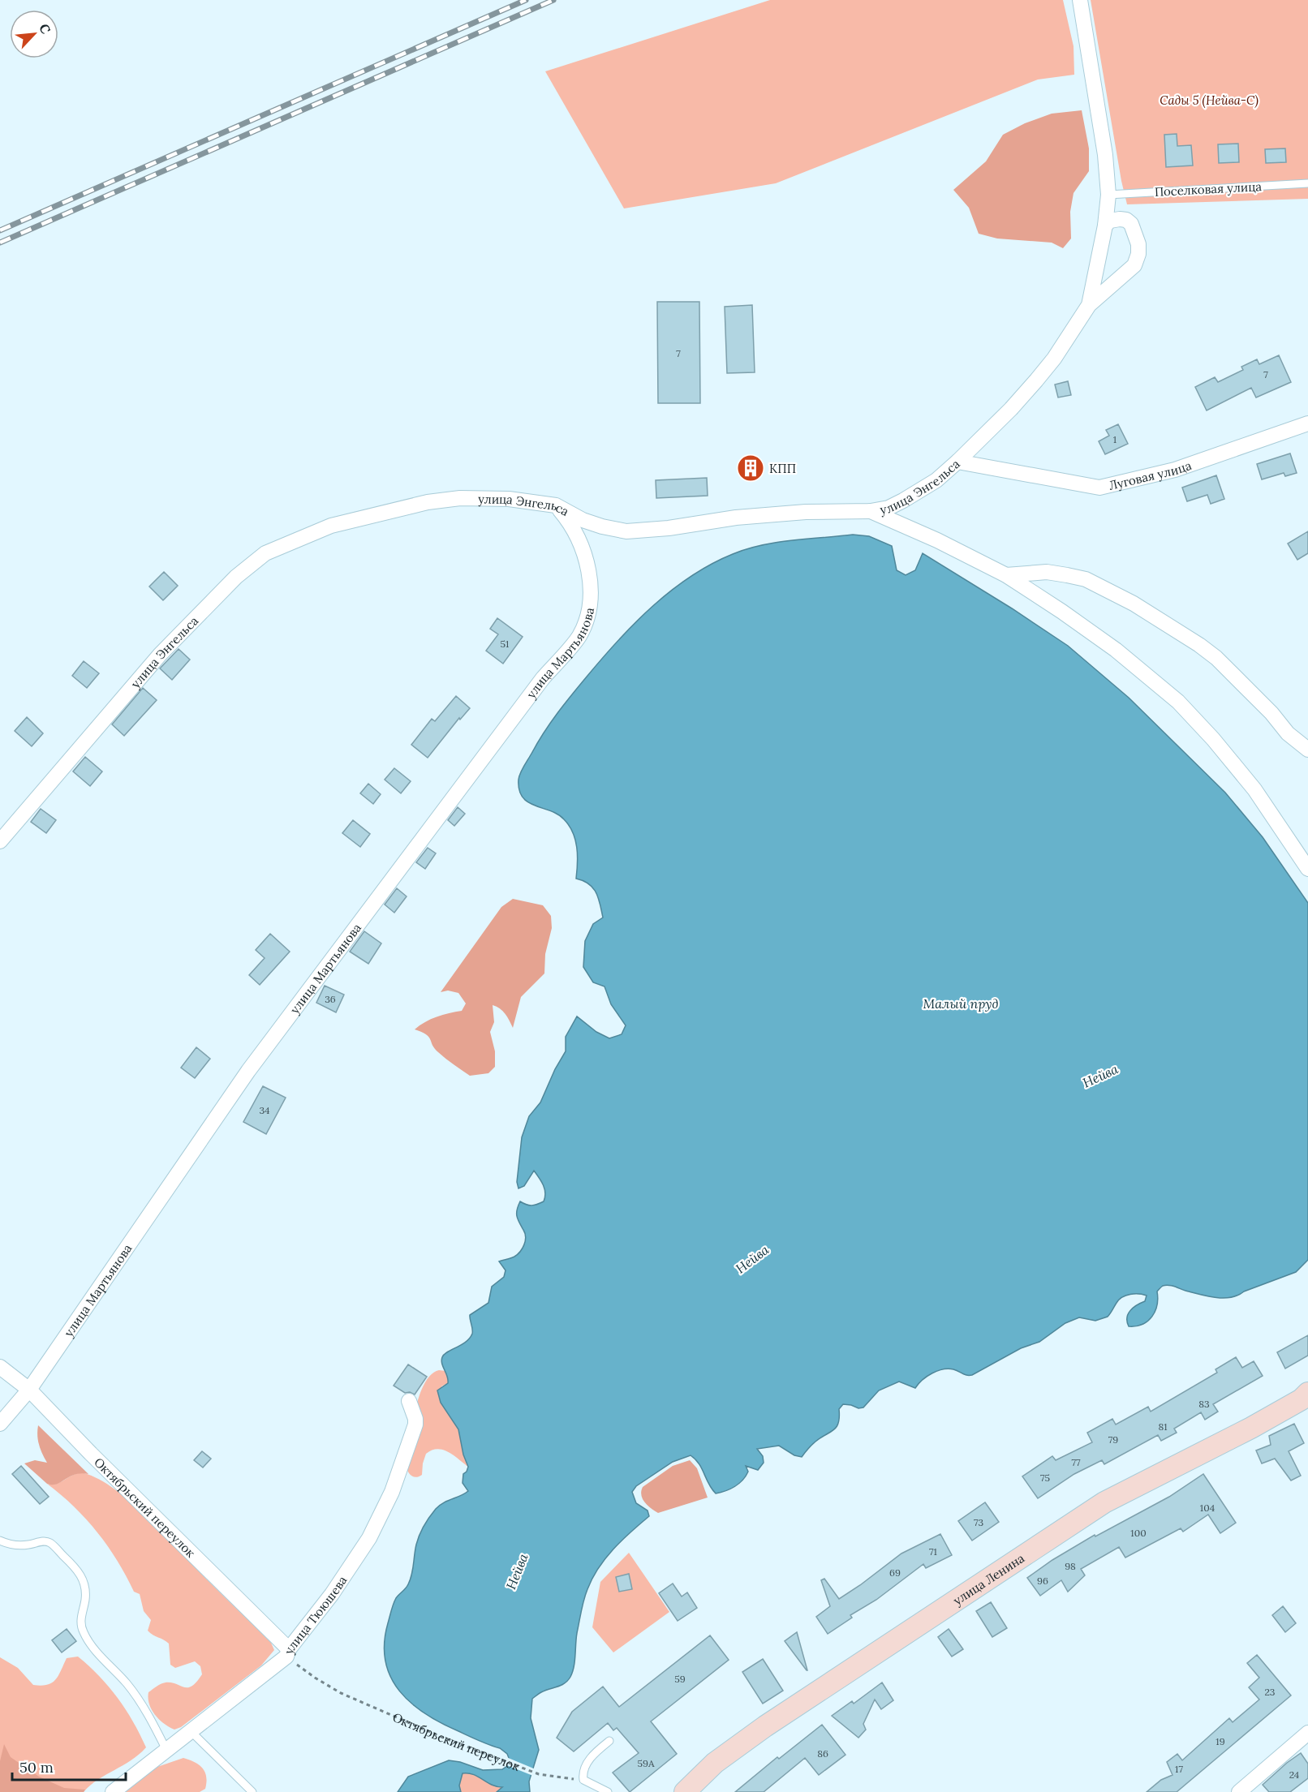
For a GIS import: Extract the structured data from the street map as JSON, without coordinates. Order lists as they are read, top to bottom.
{
  "streets": {
    "street": [
      "Луговая улица",
      "улица Энгельса",
      "улица Мартьянова",
      "Октябрьский переулок",
      "улица Ленина",
      "улица Тююшева"
    ],
    "lane": ["Поселковая улица"]
  },
  "crossings": [
    ["Луговая улица", "улица Энгельса"],
    ["улица Энгельса", "улица Мартьянова"],
    ["улица Мартьянова", "Октябрьский переулок"],
    ["Октябрьский переулок", "улица Тююшева"]
  ],
  "water": ["Малый пруд", "Нейва"],
  "parks": ["Сады 5 (Нейва-С)"],
  "places": {
    "building": ["КПП"]
  },
  "house_numbers": [
    "7",
    "7",
    "1",
    "51",
    "36",
    "34",
    "83",
    "81",
    "79",
    "77",
    "75",
    "104",
    "73",
    "100",
    "71",
    "98",
    "69",
    "96",
    "59",
    "23",
    "19",
    "86",
    "59А",
    "17",
    "24"
  ],
  "scale_bar": "50 m",
  "north": "top right"
}
